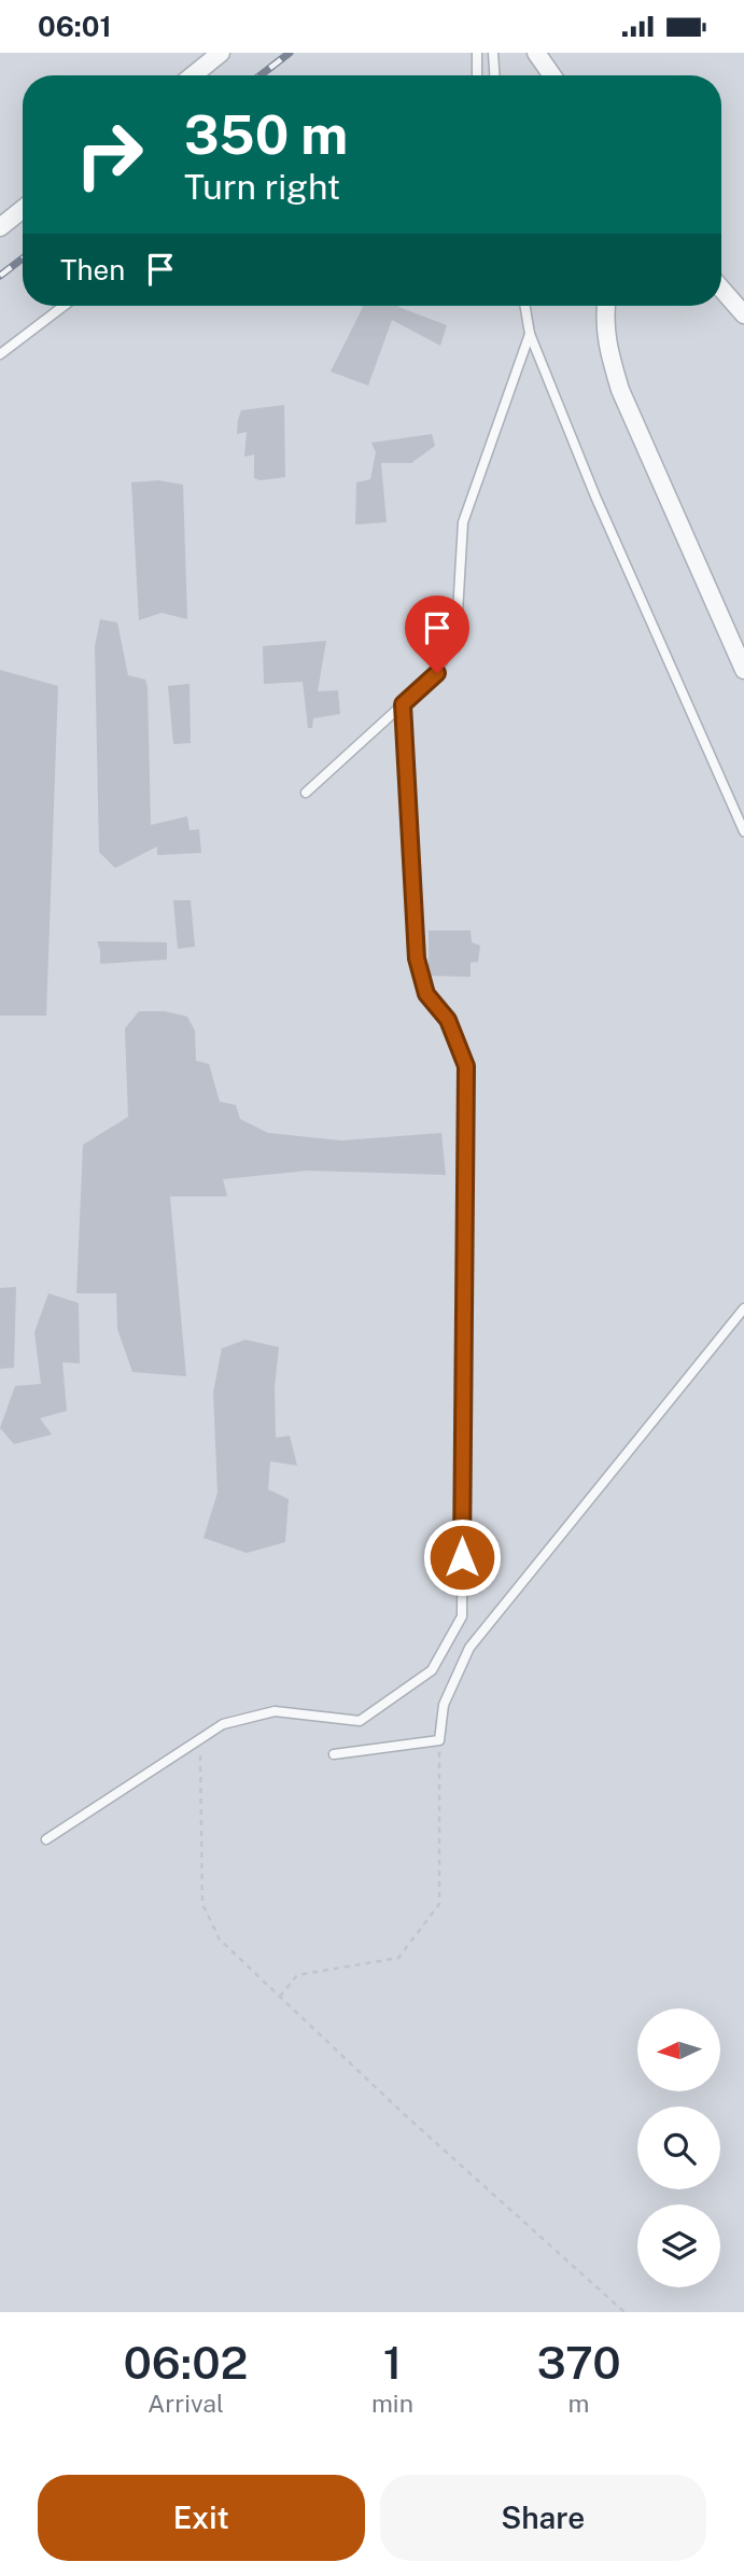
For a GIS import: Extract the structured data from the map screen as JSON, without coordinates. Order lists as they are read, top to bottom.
{
  "north": "left",
  "page": {
    "status": "06:01",
    "turn": ["350 m", "Turn right"],
    "then": "Then",
    "eta": [
      "06:02",
      "Arrival",
      "1",
      "min",
      "370",
      "m"
    ],
    "buttons": ["Exit", "Share"]
  }
}
